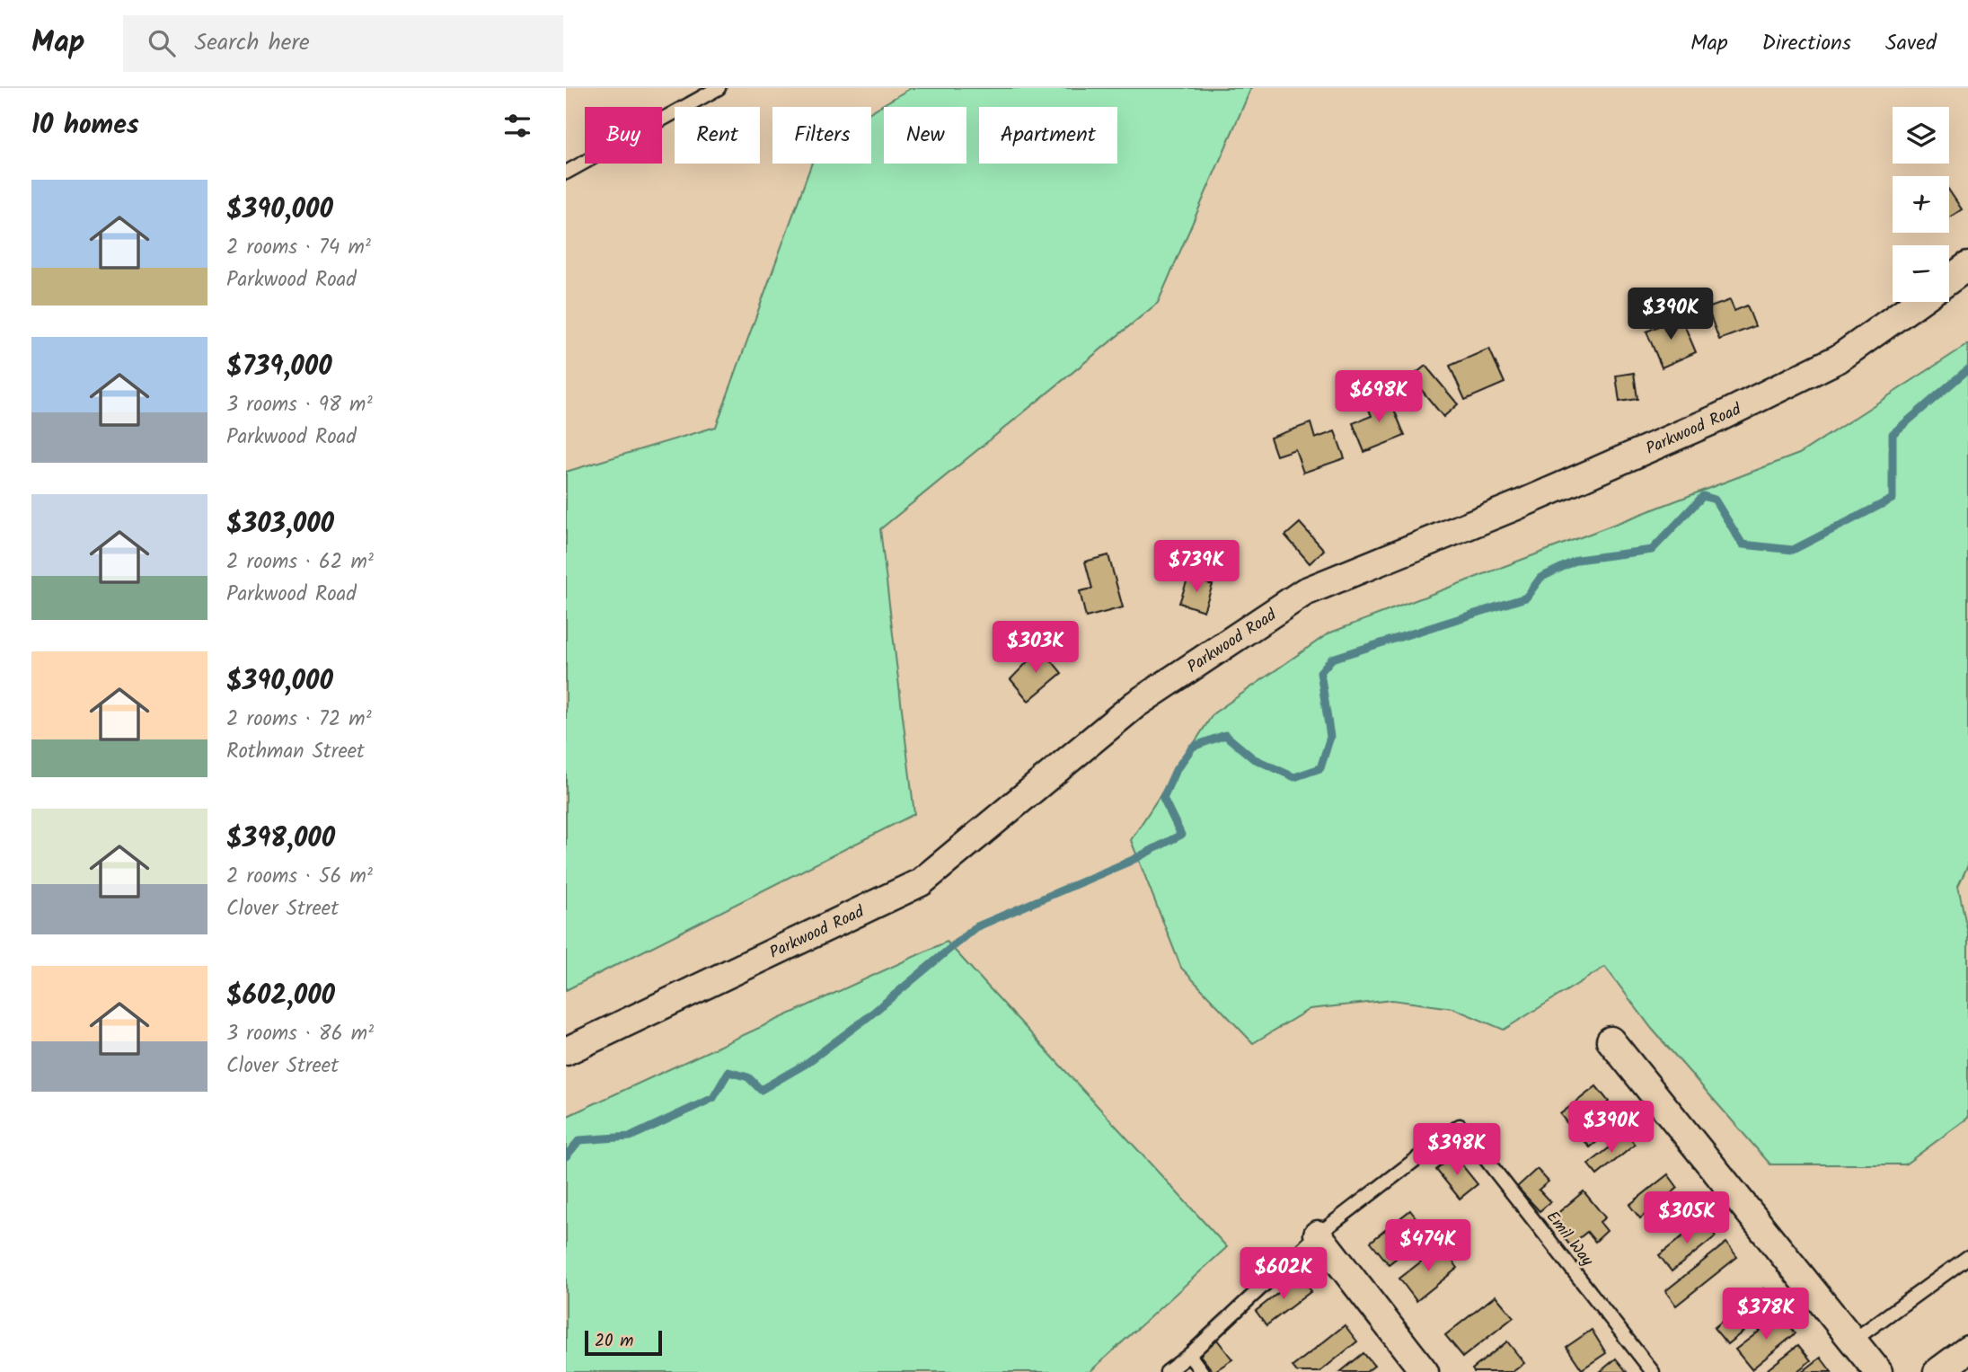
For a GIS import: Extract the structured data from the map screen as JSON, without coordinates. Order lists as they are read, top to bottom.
{
  "streets": {
    "street": ["Parkwood Road"],
    "lane": ["Emil Way"]
  },
  "scale_bar": "20 m",
  "page": {
    "header": "Map",
    "search": "Search here",
    "nav": ["Map", "Directions", "Saved"],
    "heading": "10 homes",
    "map_buttons": ["+", "−"],
    "chip": [
      "Buy",
      "Rent",
      "Filters",
      "New",
      "Apartment"
    ],
    "list": [
      {
        "name": "$390,000",
        "note": "2 rooms · 74 m² · Parkwood Road"
      },
      {
        "name": "$739,000",
        "note": "3 rooms · 98 m² · Parkwood Road"
      },
      {
        "name": "$303,000",
        "note": "2 rooms · 62 m² · Parkwood Road"
      },
      {
        "name": "$390,000",
        "note": "2 rooms · 72 m² · Rothman Street"
      },
      {
        "name": "$398,000",
        "note": "2 rooms · 56 m² · Clover Street"
      },
      {
        "name": "$602,000",
        "note": "3 rooms · 86 m² · Clover Street"
      }
    ],
    "price": [
      "$390K",
      "$698K",
      "$739K",
      "$303K",
      "$390K",
      "$398K",
      "$305K",
      "$474K",
      "$602K",
      "$378K"
    ],
    "scale": "20 m"
  }
}
